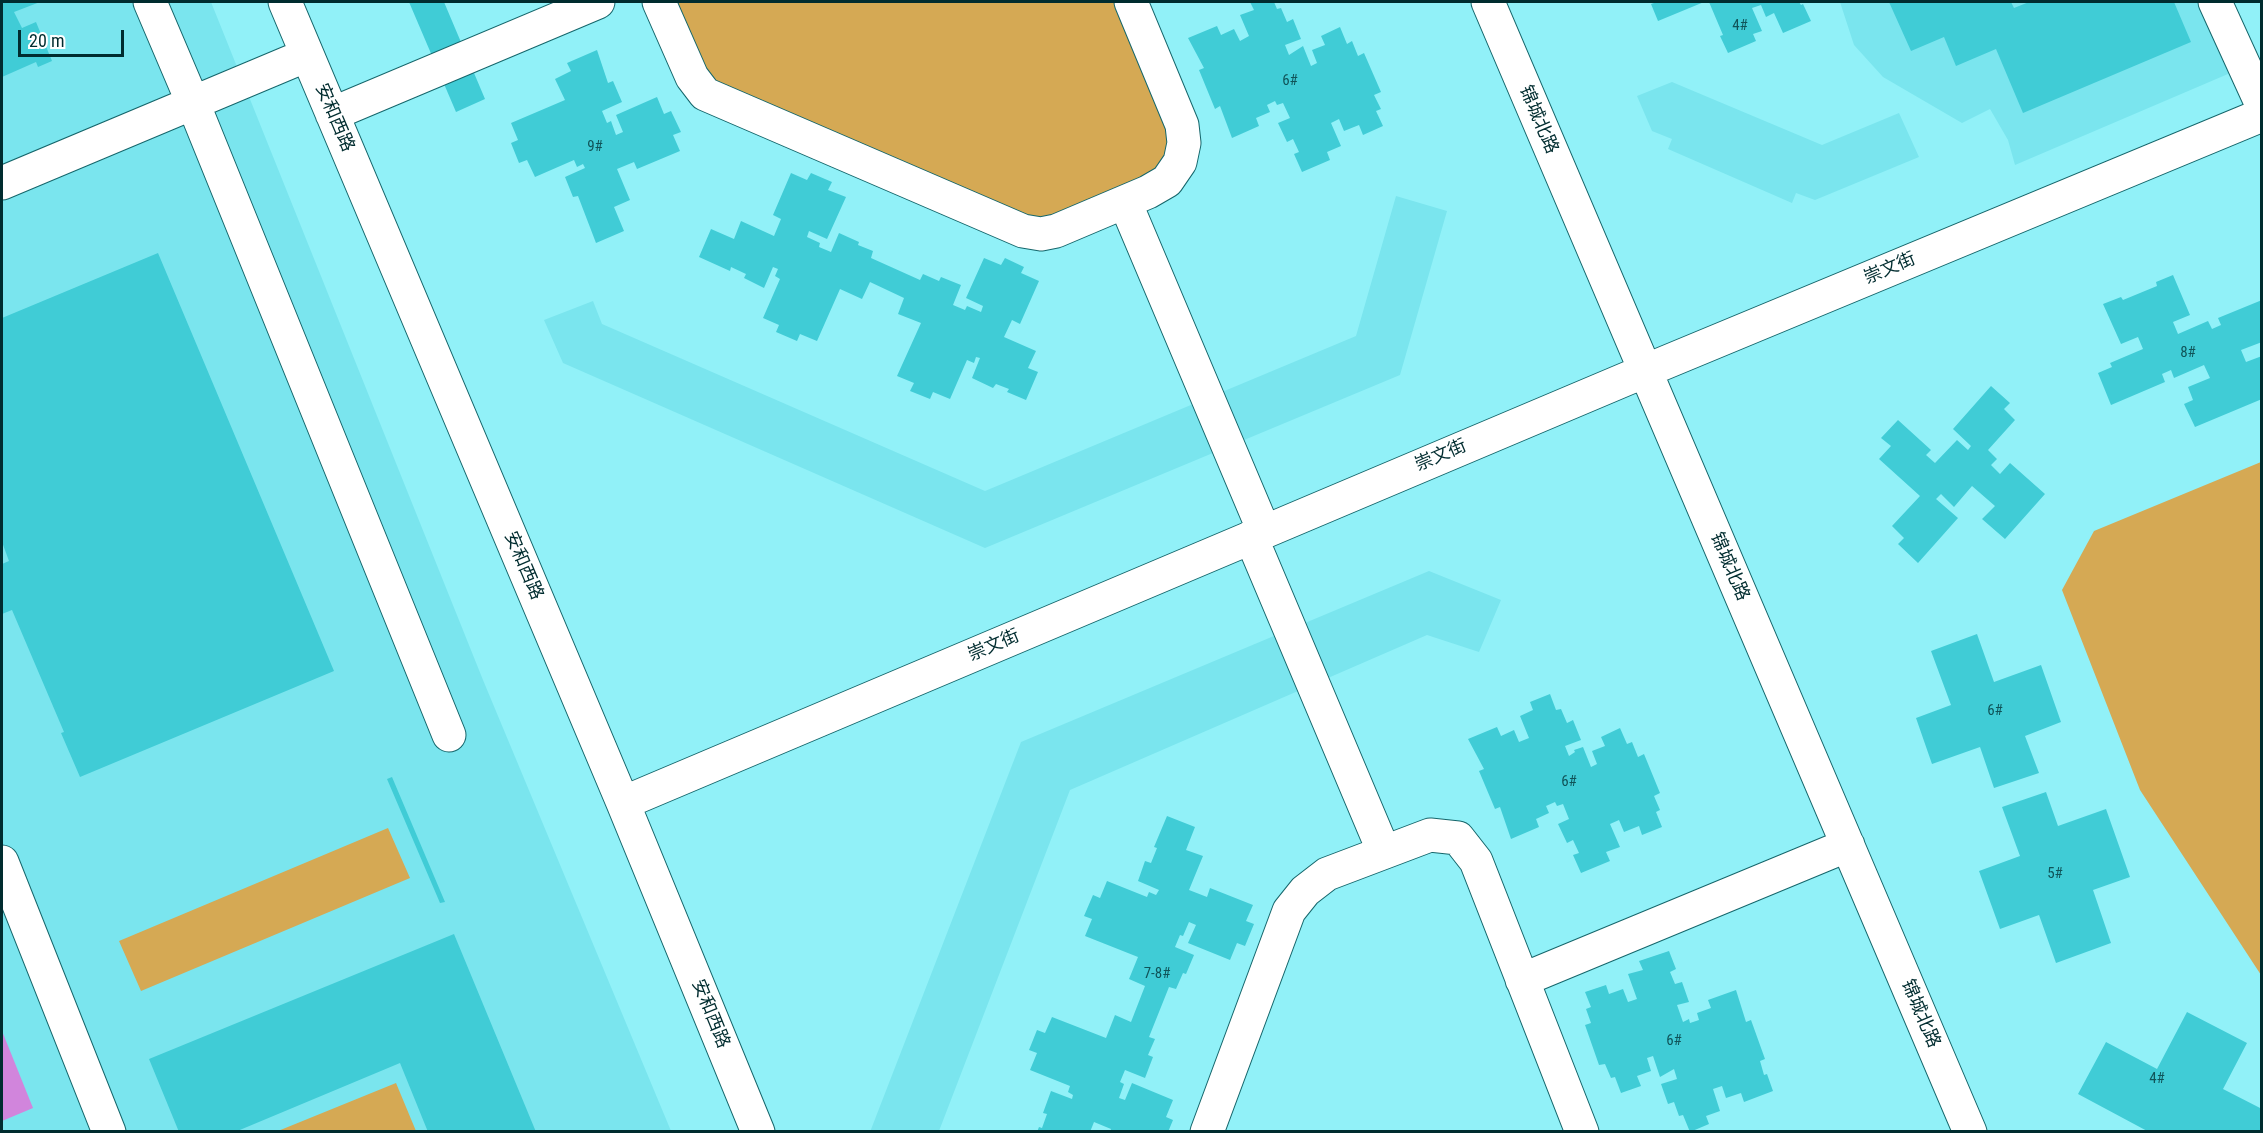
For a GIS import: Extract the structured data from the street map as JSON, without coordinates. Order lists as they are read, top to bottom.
{
  "streets": {
    "street": ["安和西路", "锦城北路", "崇文街"]
  },
  "crossings": [
    ["安和西路", "崇文街"],
    ["锦城北路", "崇文街"]
  ],
  "house_numbers": [
    "4#",
    "6#",
    "9#",
    "8#",
    "6#",
    "6#",
    "5#",
    "7-8#",
    "6#",
    "4#"
  ],
  "scale_bar": "20 m"
}
